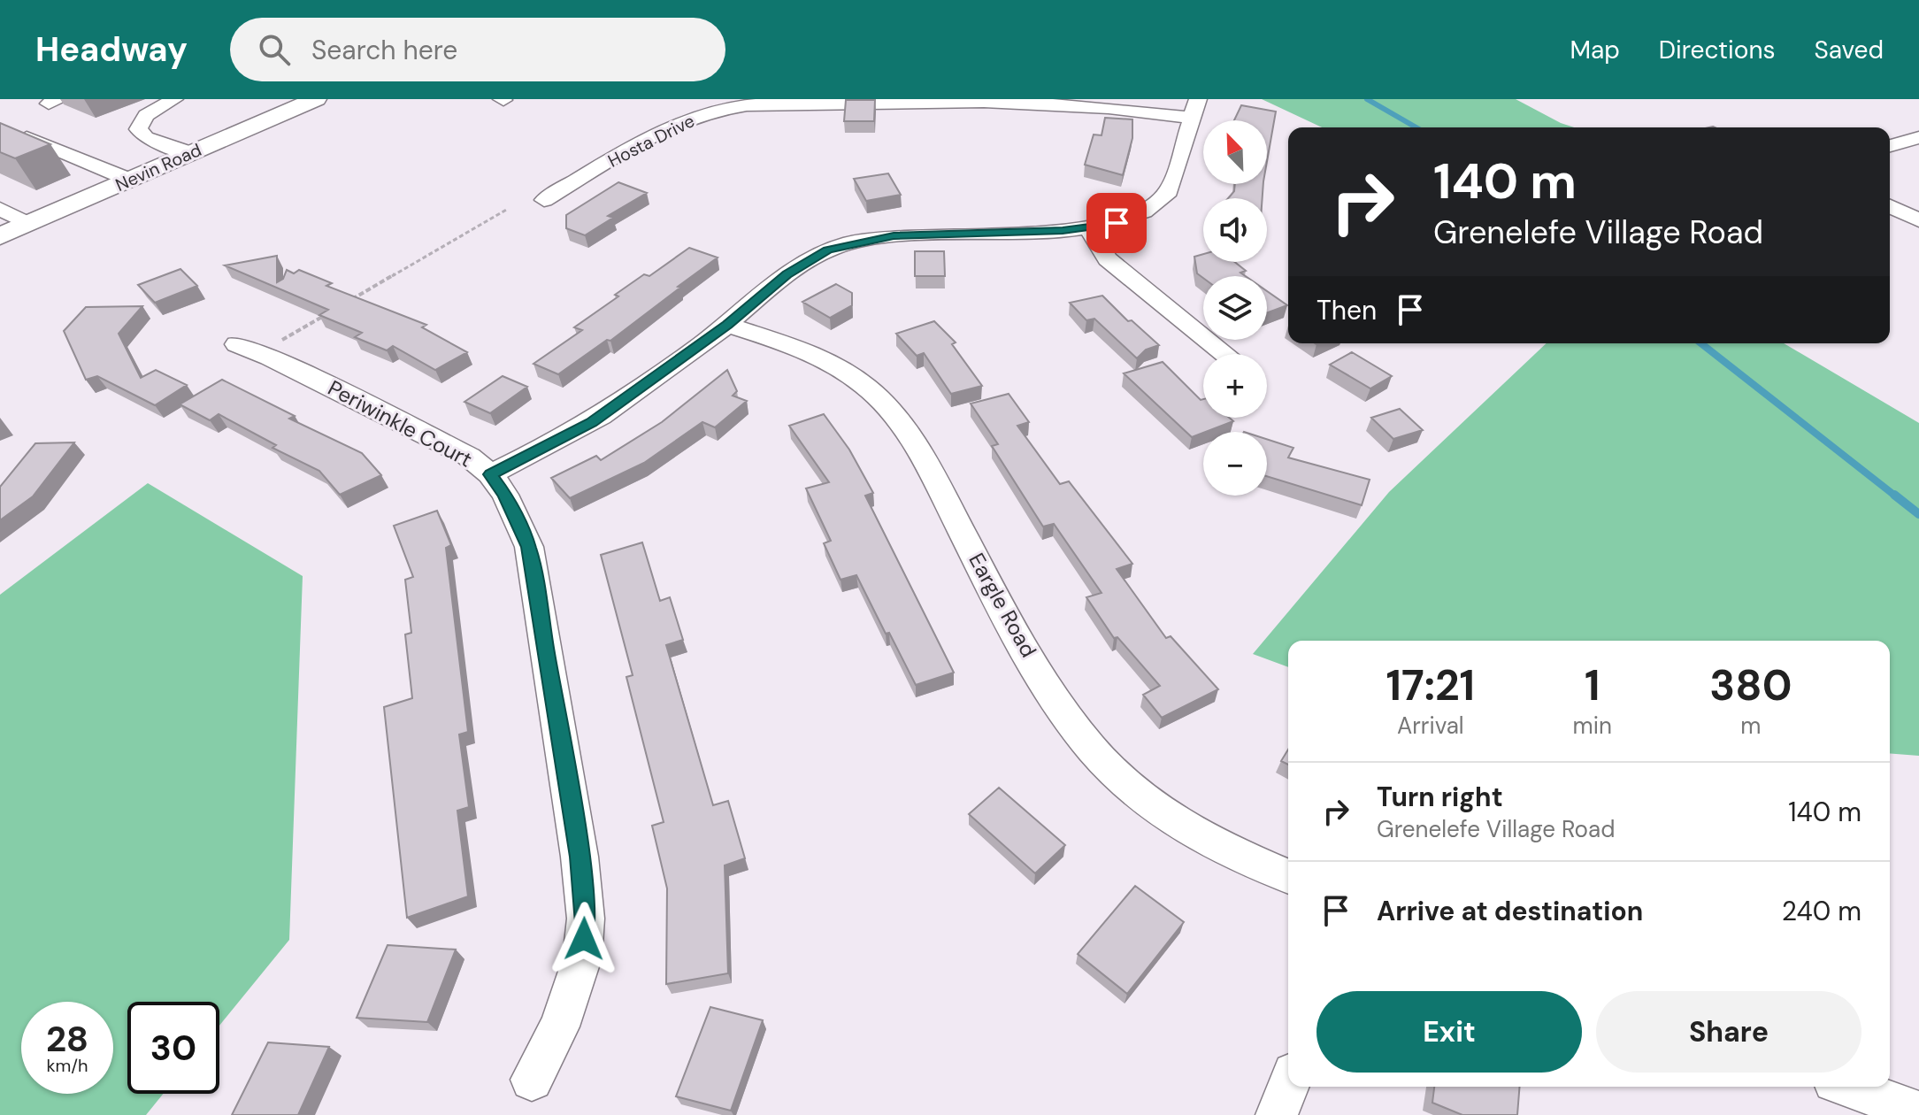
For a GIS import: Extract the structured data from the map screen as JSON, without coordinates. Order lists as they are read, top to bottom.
{
  "streets": {
    "main road": ["Nevin Road"],
    "street": ["Hosta Drive", "Periwinkle Court", "Eargle Road"]
  },
  "north": "top left",
  "page": {
    "header": "Headway",
    "search": "Search here",
    "nav": ["Map", "Directions", "Saved"],
    "map_buttons": ["+", "−"],
    "turn": ["140 m", "Grenelefe Village Road"],
    "then": "Then",
    "eta": [
      "17:21",
      "Arrival",
      "1",
      "min",
      "380",
      "m"
    ],
    "list": [
      {
        "name": "Turn right",
        "note": "Grenelefe Village Road",
        "value": "140 m"
      },
      {
        "name": "Arrive at destination",
        "value": "240 m"
      }
    ],
    "buttons": ["Exit", "Share"],
    "speed": "28 km/h",
    "limit": "30"
  }
}
